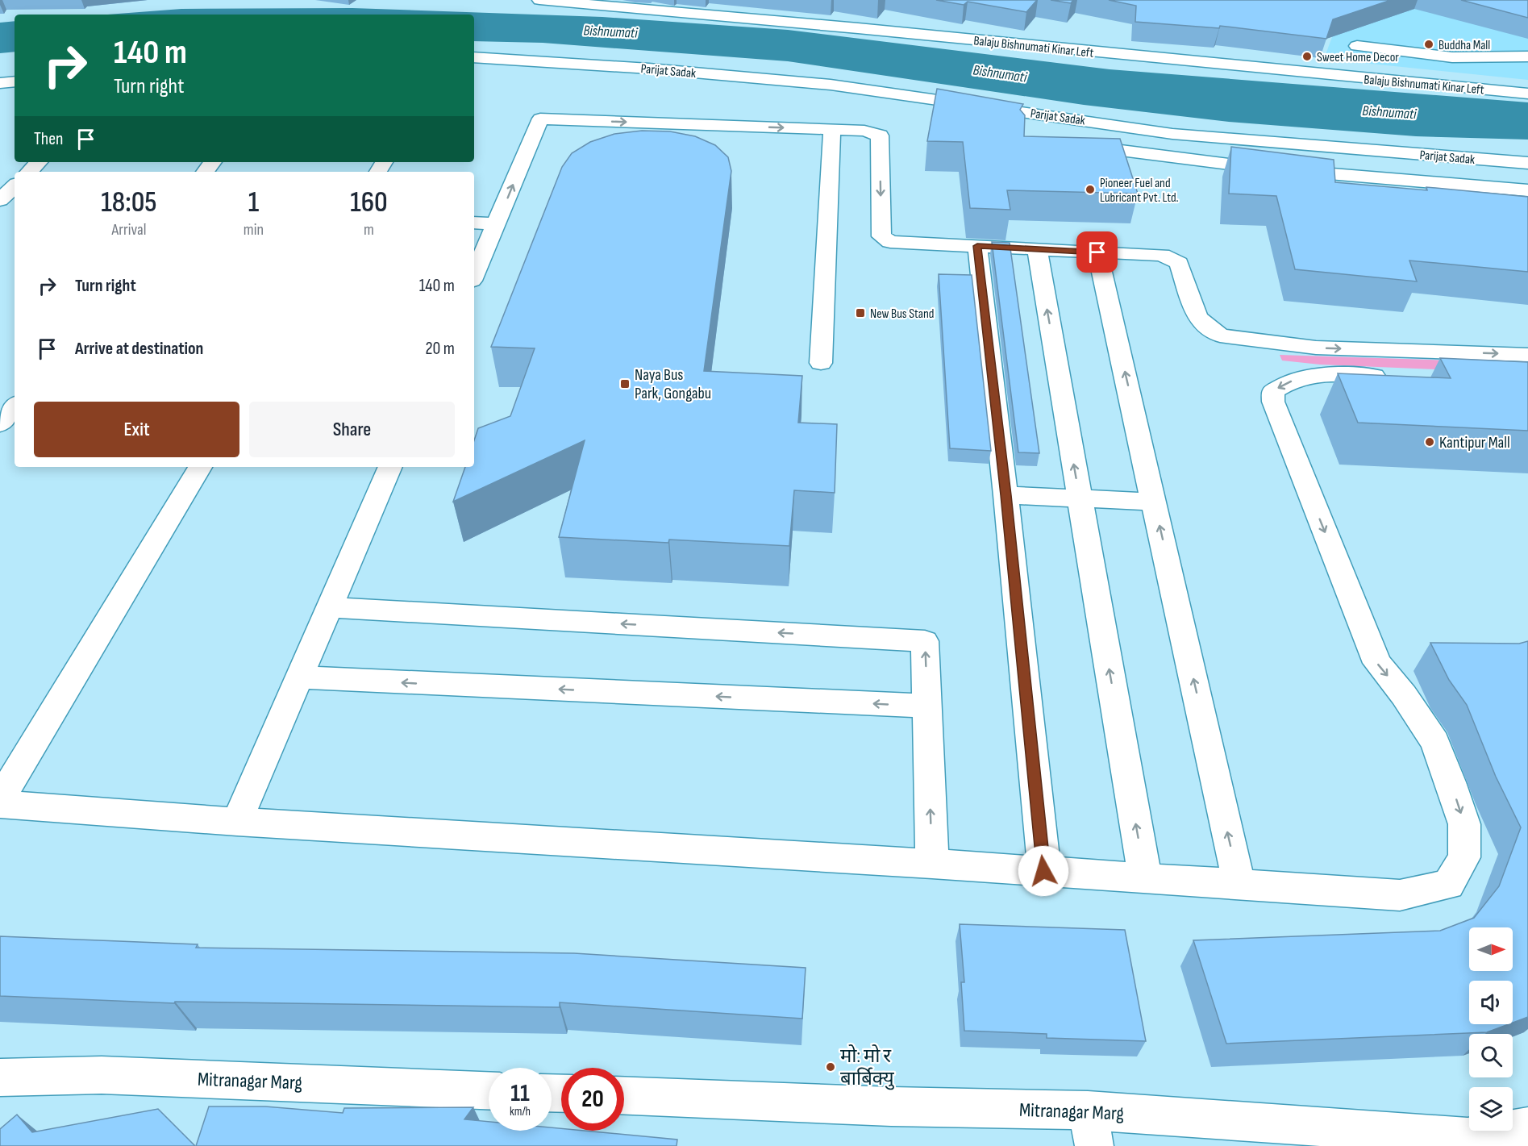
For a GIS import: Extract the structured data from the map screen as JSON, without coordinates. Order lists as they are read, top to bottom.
{
  "streets": {
    "street": ["Balaju Bishnumati Kinar Left", "Parijat Sadak", "Mitranagar Marg"]
  },
  "water": ["Bishnumati"],
  "places": {
    "other": [
      "Buddha Mall",
      "Sweet Home Decor",
      "Pioneer Fuel and Lubricant Pvt. Ltd.",
      "Kantipur Mall",
      "मो: मो र बार्बिक्यु"
    ],
    "transit": ["New Bus Stand", "Naya Bus Park, Gongabu"]
  },
  "north": "right",
  "page": {
    "turn": ["140 m", "Turn right"],
    "then": "Then",
    "eta": [
      "18:05",
      "Arrival",
      "1",
      "min",
      "160",
      "m"
    ],
    "list": [
      {
        "name": "Turn right",
        "value": "140 m"
      },
      {
        "name": "Arrive at destination",
        "value": "20 m"
      }
    ],
    "buttons": ["Exit", "Share"],
    "speed": "11 km/h",
    "limit": "20"
  }
}
